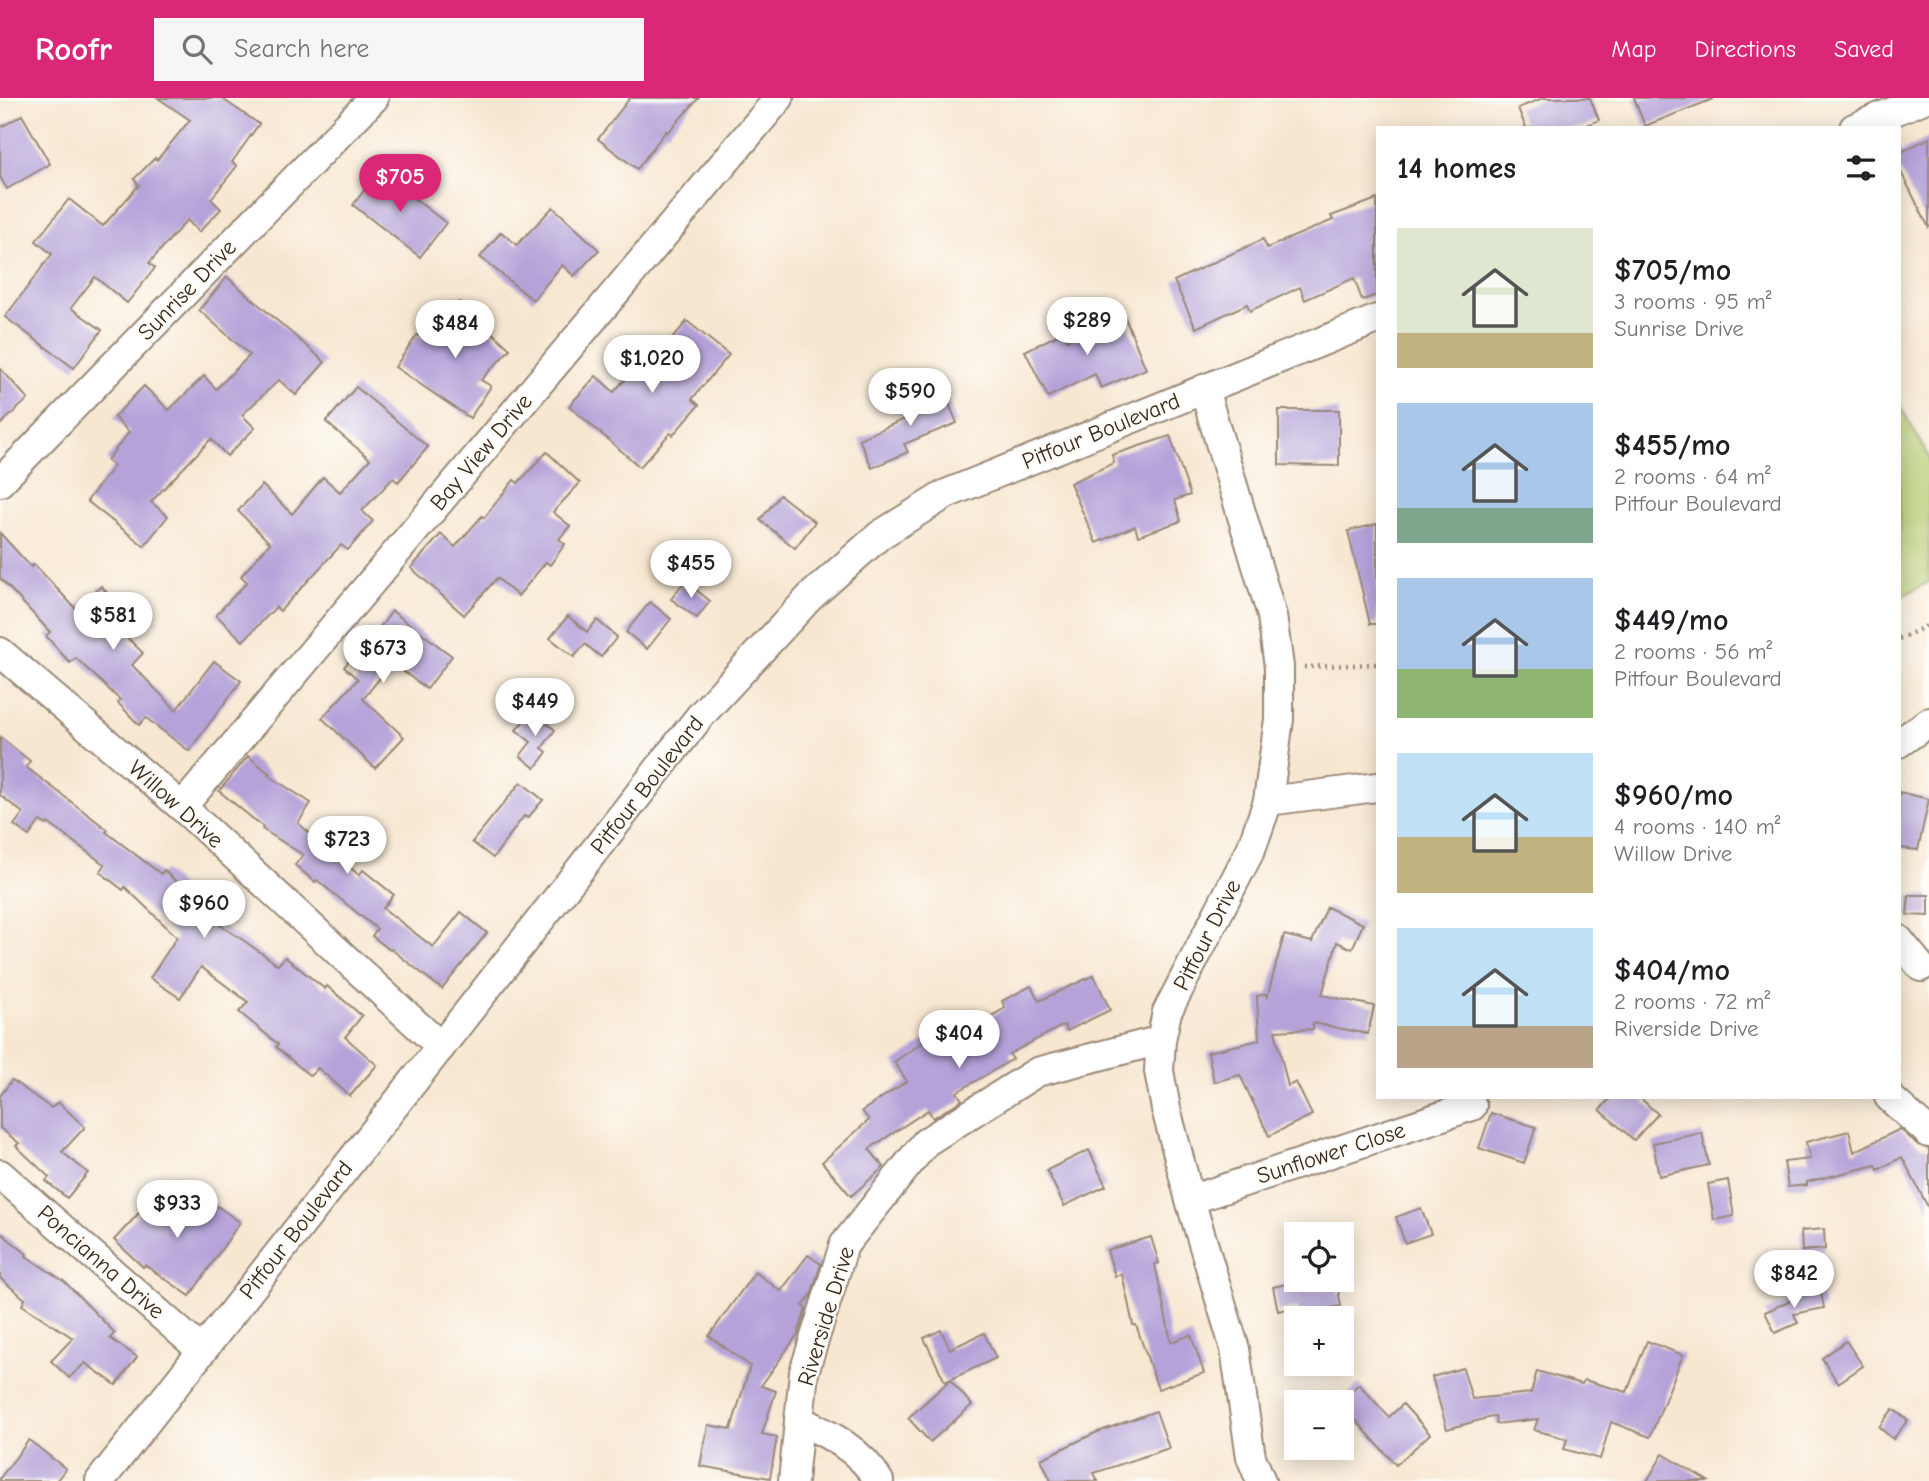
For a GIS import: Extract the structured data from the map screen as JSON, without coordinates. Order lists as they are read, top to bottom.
{
  "streets": {
    "street": [
      "Sunrise Drive",
      "Pitfour Boulevard",
      "Bay View Drive",
      "Willow Drive",
      "Pitfour Drive",
      "Sunflower Close",
      "Poncianna Drive",
      "Riverside Drive"
    ]
  },
  "crossings": [
    ["Pitfour Boulevard", "Willow Drive"],
    ["Pitfour Boulevard", "Pitfour Drive"],
    ["Pitfour Boulevard", "Poncianna Drive"],
    ["Bay View Drive", "Willow Drive"],
    ["Pitfour Drive", "Sunflower Close"],
    ["Pitfour Drive", "Riverside Drive"]
  ],
  "page": {
    "header": "Roofr",
    "search": "Search here",
    "nav": ["Map", "Directions", "Saved"],
    "heading": "14 homes",
    "price": [
      "$705",
      "$289",
      "$484",
      "$1,020",
      "$590",
      "$455",
      "$581",
      "$673",
      "$449",
      "$723",
      "$960",
      "$404",
      "$933",
      "$842"
    ],
    "list": [
      {
        "name": "$705/mo",
        "note": "3 rooms · 95 m² · Sunrise Drive"
      },
      {
        "name": "$455/mo",
        "note": "2 rooms · 64 m² · Pitfour Boulevard"
      },
      {
        "name": "$449/mo",
        "note": "2 rooms · 56 m² · Pitfour Boulevard"
      },
      {
        "name": "$960/mo",
        "note": "4 rooms · 140 m² · Willow Drive"
      },
      {
        "name": "$404/mo",
        "note": "2 rooms · 72 m² · Riverside Drive"
      }
    ],
    "map_buttons": ["+", "−"]
  }
}
